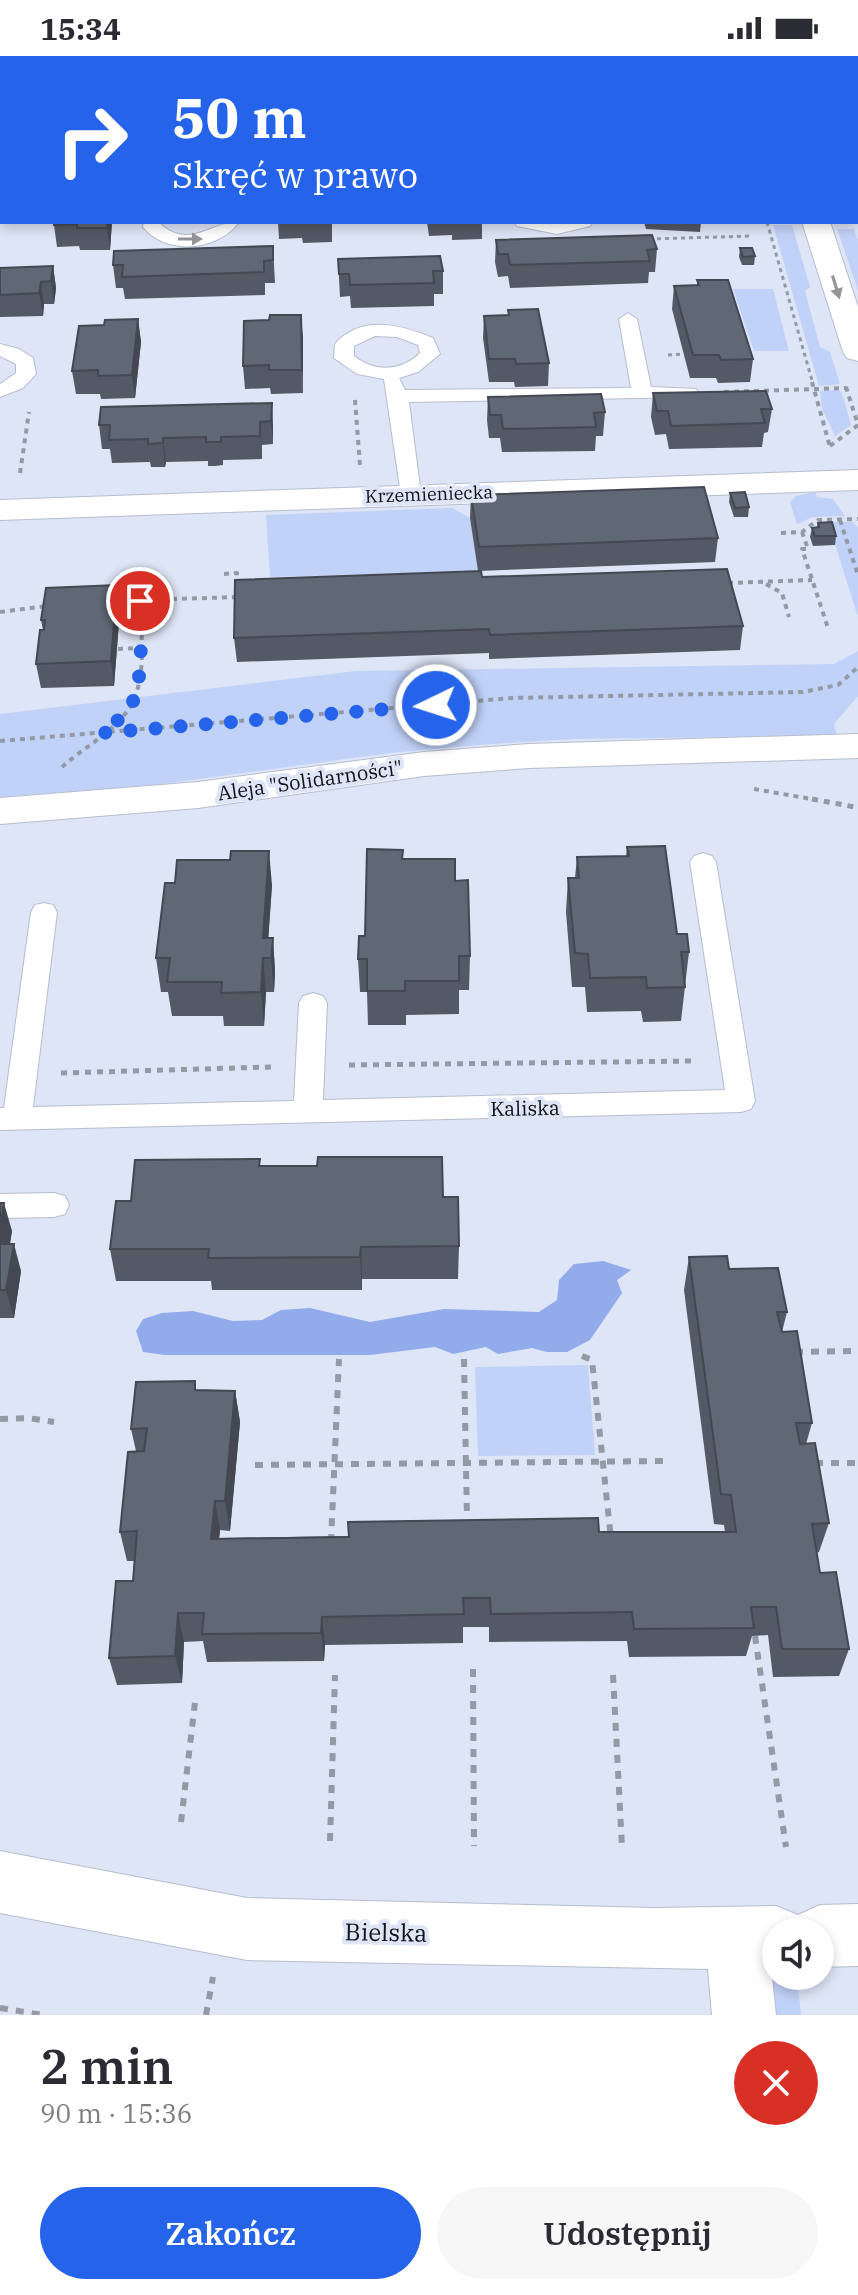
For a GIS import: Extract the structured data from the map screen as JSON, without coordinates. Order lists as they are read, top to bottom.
{
  "streets": {
    "street": ["Krzemieniecka", "Aleja \"Solidarności\"", "Bielska"],
    "lane": ["Kaliska"]
  },
  "page": {
    "status": "15:34",
    "turn": ["50 m", "Skręć w prawo"],
    "heading": ["2 min", "90 m · 15:36"],
    "buttons": ["Zakończ", "Udostępnij"]
  }
}
